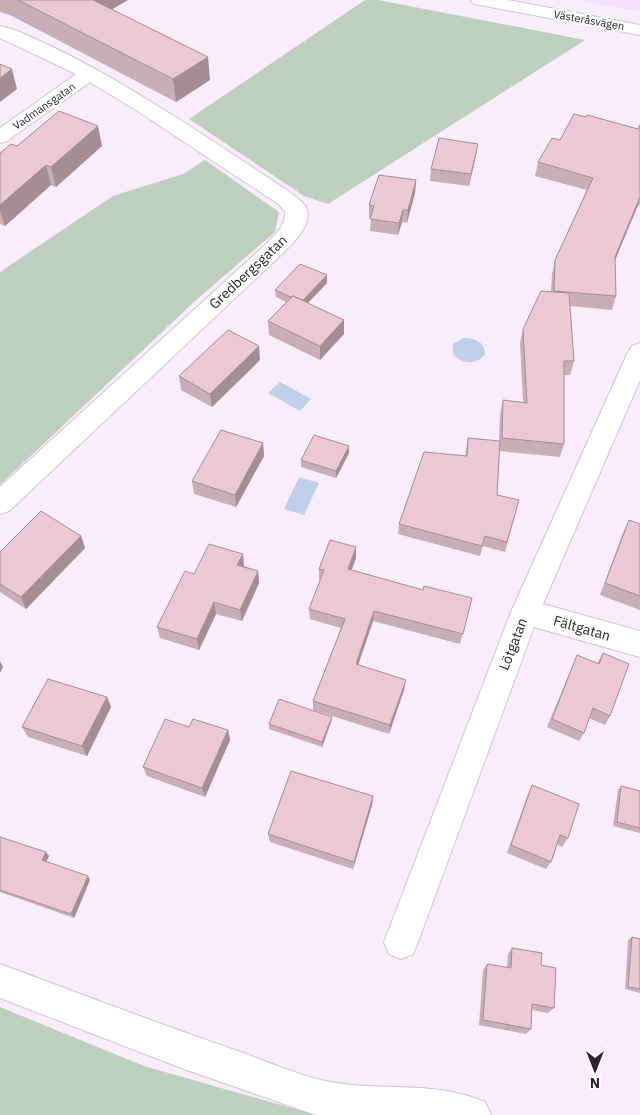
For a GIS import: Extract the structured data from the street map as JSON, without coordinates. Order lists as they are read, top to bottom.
{
  "streets": {
    "street": [
      "Västeråsvägen",
      "Vadmansgatan",
      "Gredbergsgatan",
      "Fältgatan",
      "Lötgatan"
    ]
  },
  "crossings": [
    ["Vadmansgatan", "Gredbergsgatan"],
    ["Fältgatan", "Lötgatan"]
  ],
  "north": "bottom"
}
